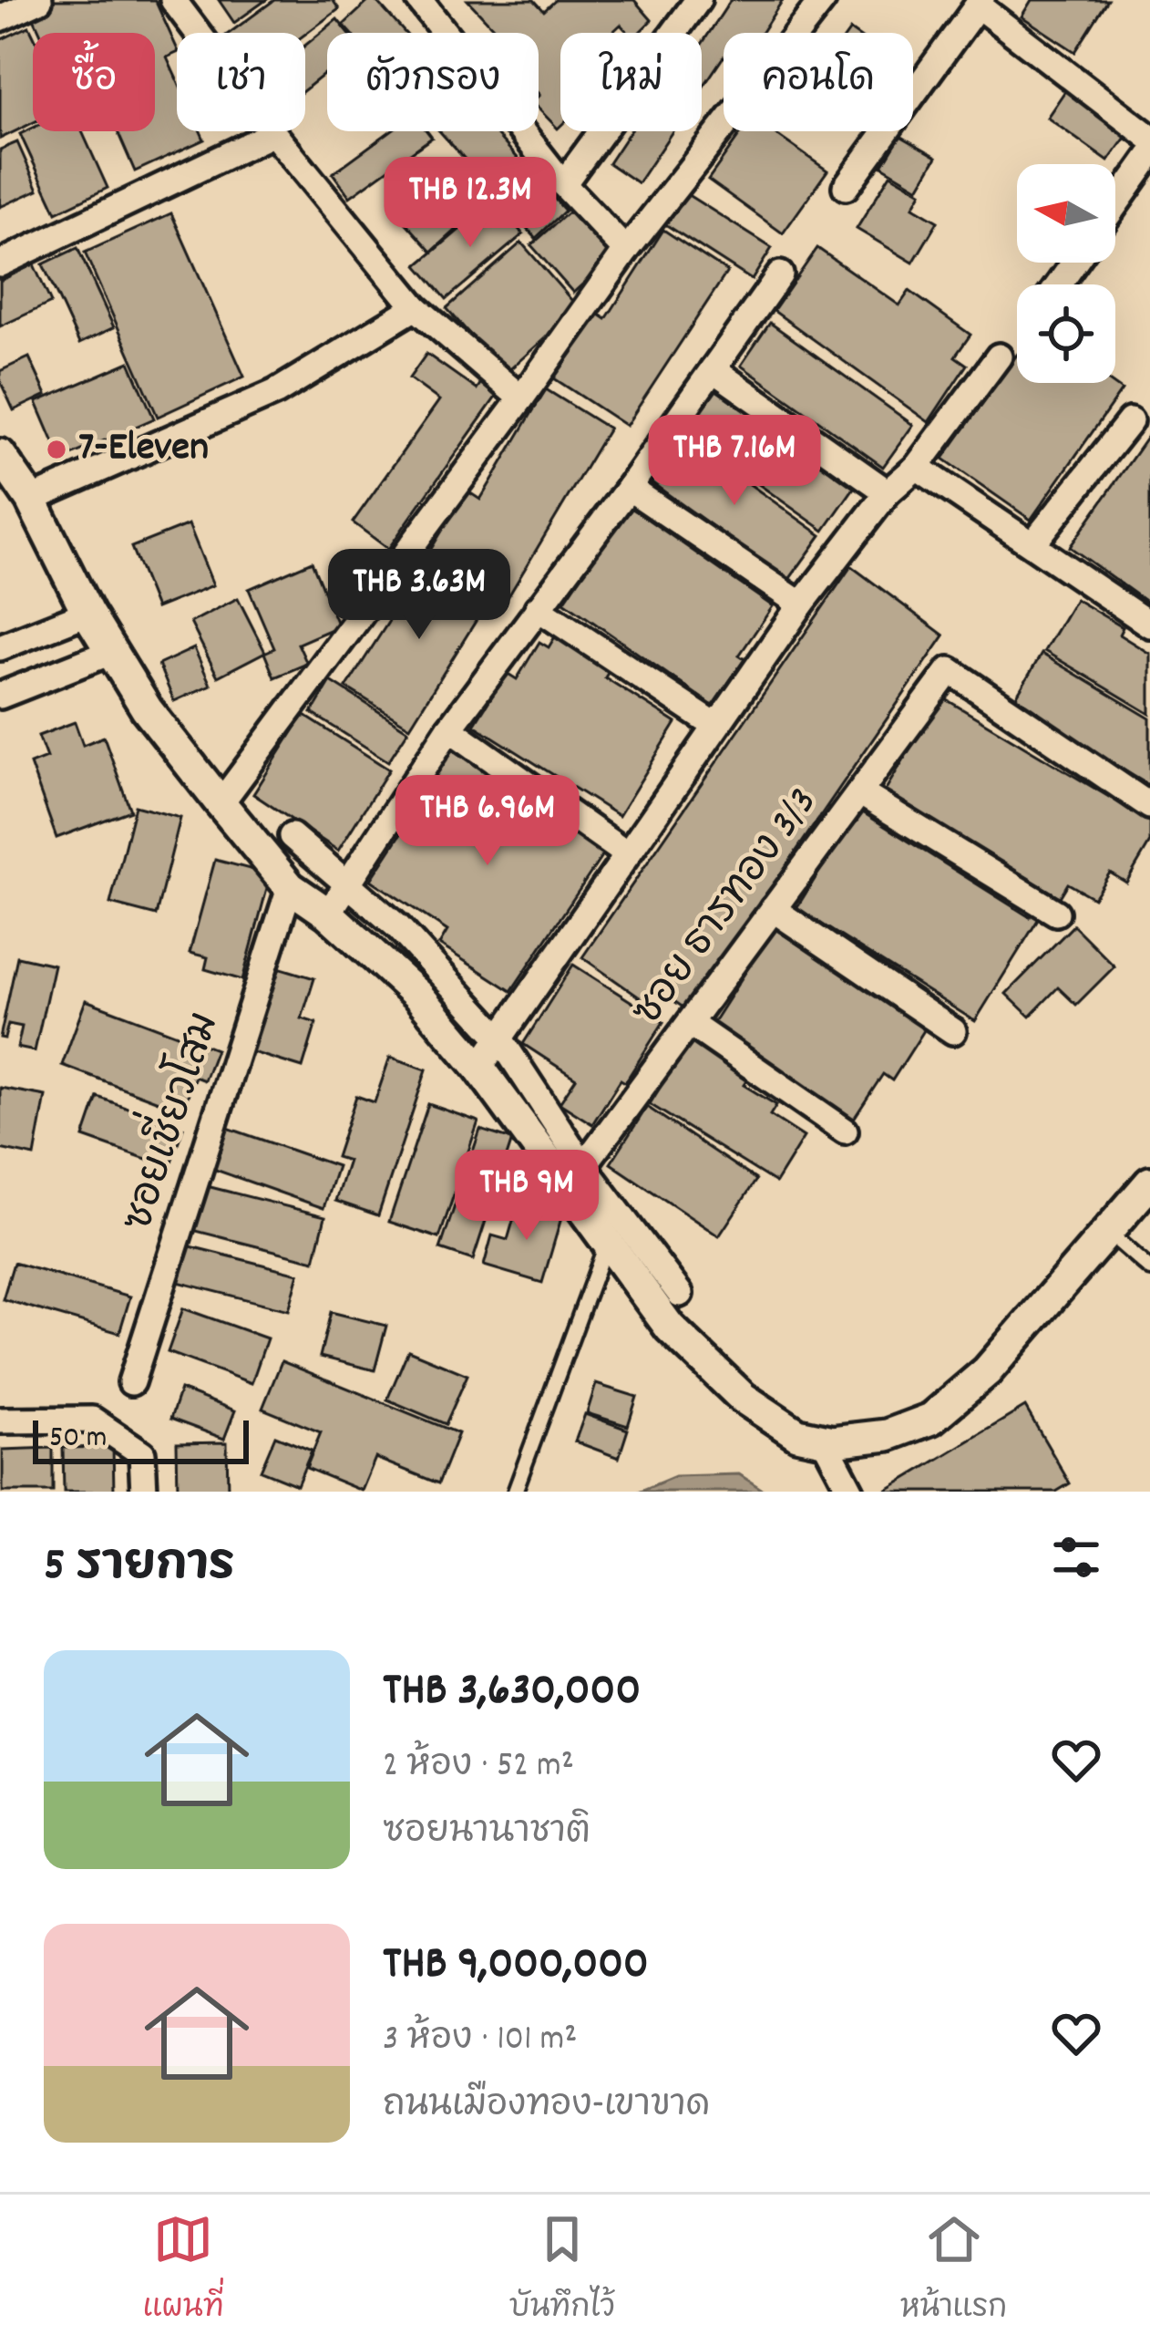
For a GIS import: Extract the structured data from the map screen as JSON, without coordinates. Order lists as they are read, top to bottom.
{
  "streets": {
    "street": ["ซอย ธารทอง 3/3", "ซอยเชี่ยวโสม"]
  },
  "places": ["7-Eleven"],
  "scale_bar": "50 m",
  "north": "left",
  "page": {
    "chip": [
      "ซื้อ",
      "เช่า",
      "ตัวกรอง",
      "ใหม่",
      "คอนโด"
    ],
    "price": [
      "THB 12.3M",
      "THB 7.16M",
      "THB 3.63M",
      "THB 6.96M",
      "THB 9M"
    ],
    "scale": "50 m",
    "heading": "5 รายการ",
    "list": [
      {
        "name": "THB 3,630,000",
        "note": "2 ห้อง · 52 m² · ซอยนานาชาติ"
      },
      {
        "name": "THB 9,000,000",
        "note": "3 ห้อง · 101 m² · ถนนเมืองทอง-เขาขาด"
      }
    ],
    "tabs": ["แผนที่", "บันทึกไว้", "หน้าแรก"]
  }
}
